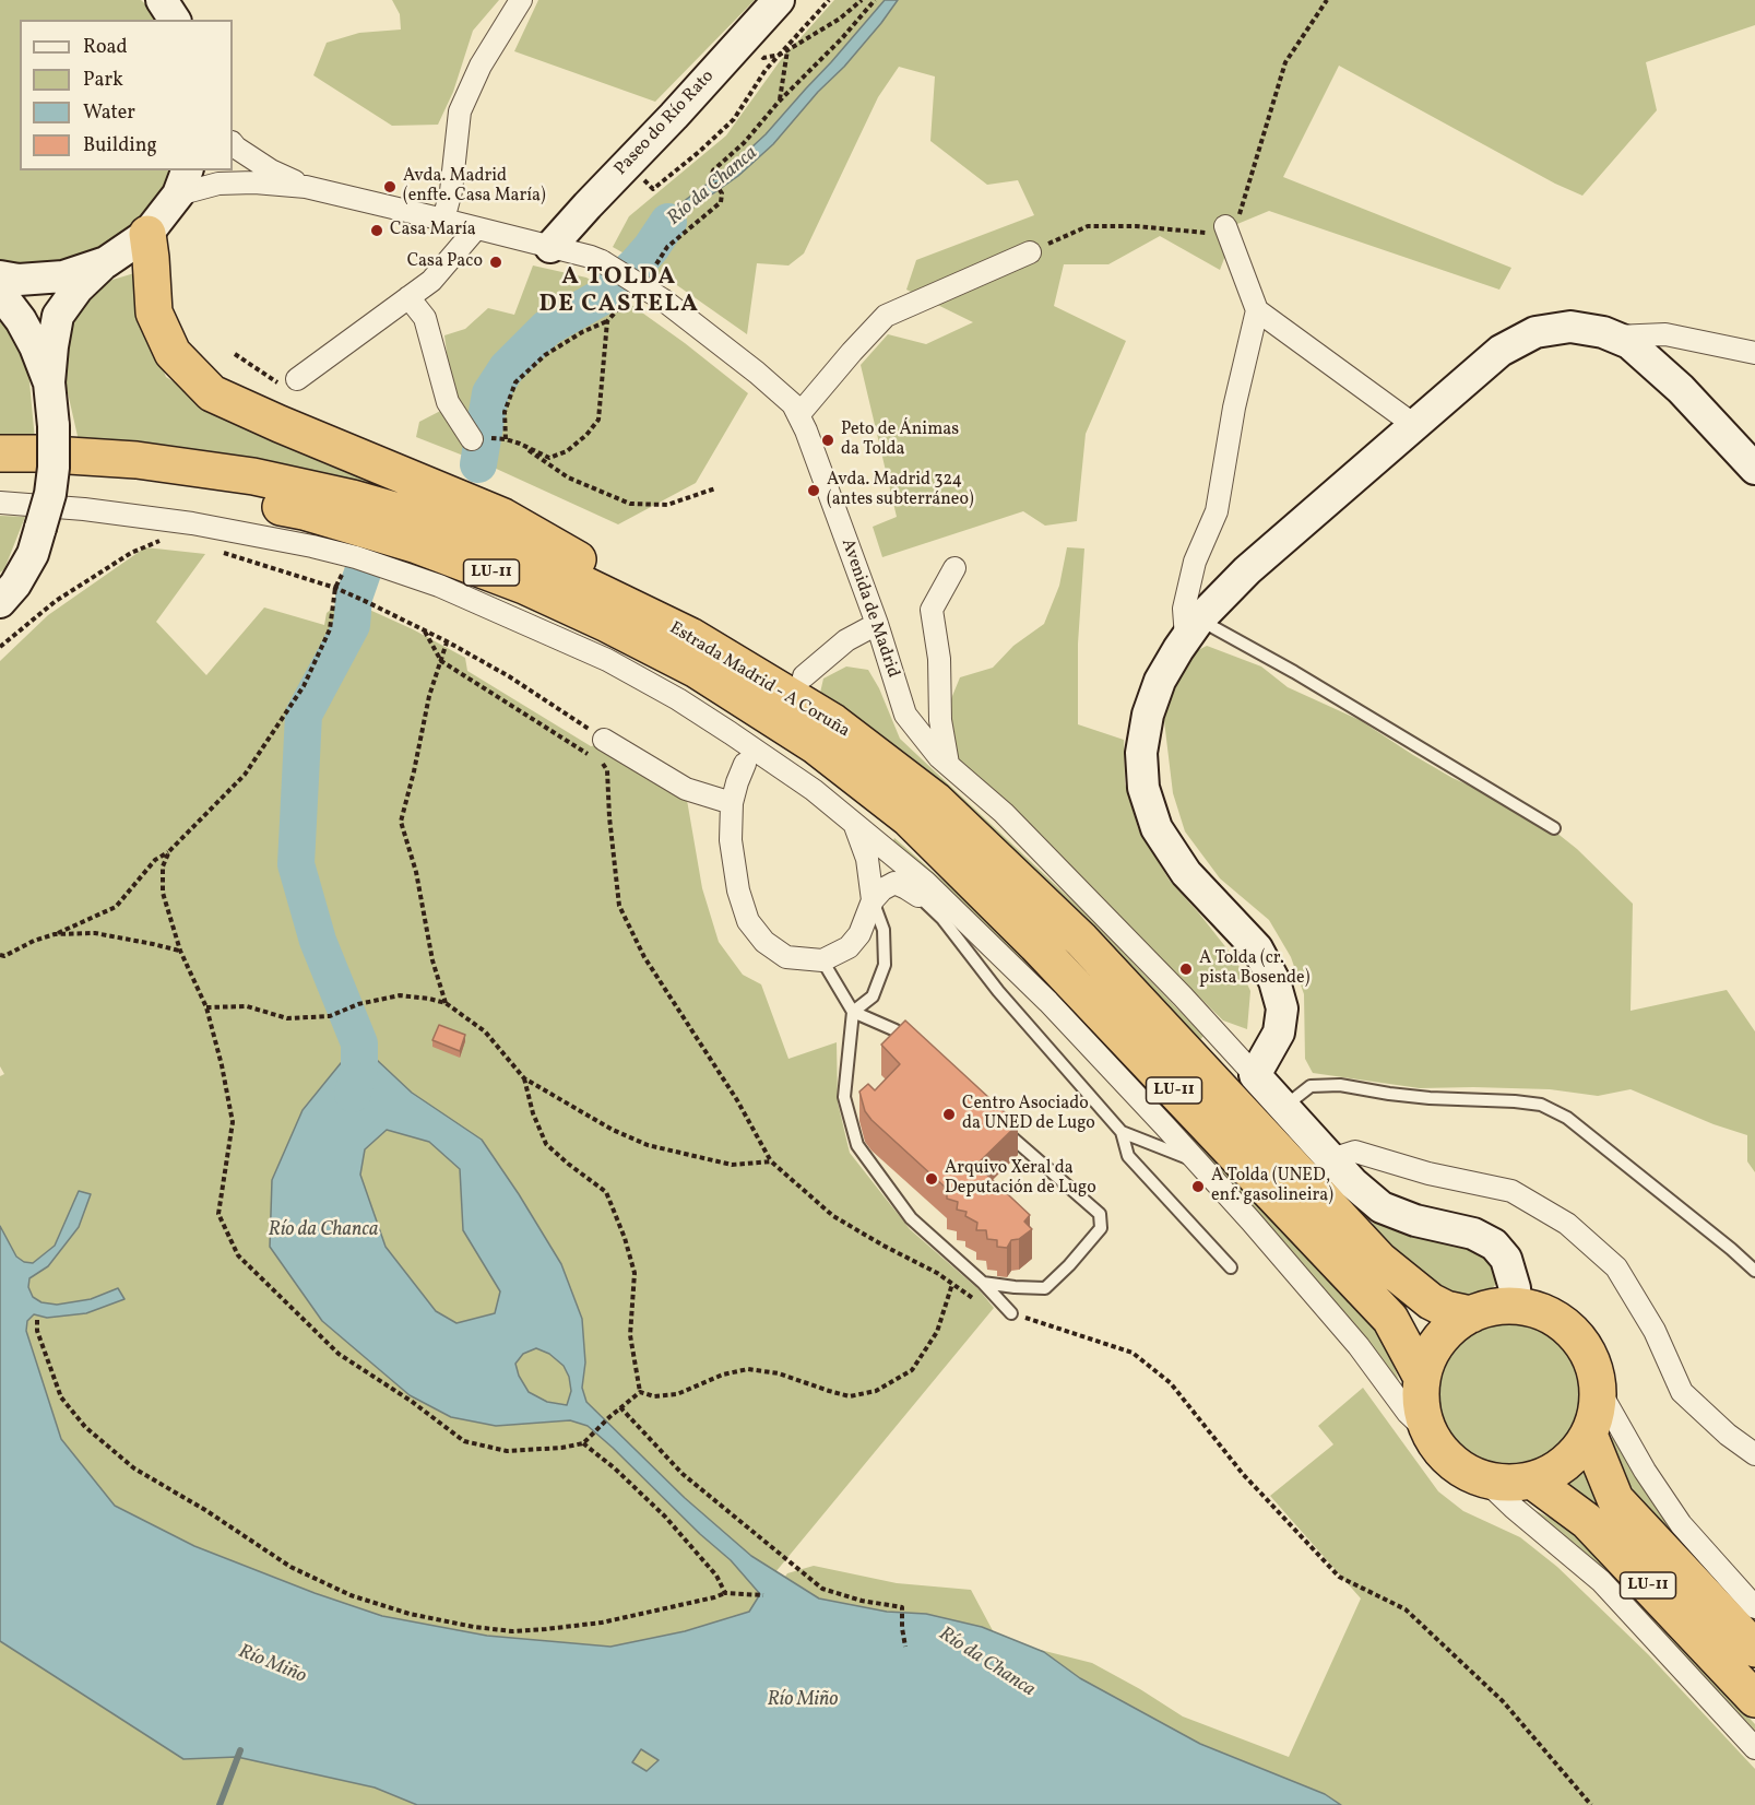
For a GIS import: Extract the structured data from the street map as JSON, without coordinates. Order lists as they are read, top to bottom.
{
  "streets": {
    "highway": ["LU-11", "Estrada Madrid - A Coruña"],
    "street": ["Paseo do Río Rato", "Avenida de Madrid"]
  },
  "crossings": [
    ["Paseo do Río Rato", "Avenida de Madrid"],
    ["LU-11", "Estrada Madrid - A Coruña"]
  ],
  "districts": ["A TOLDA DE CASTELA"],
  "water": ["Río da Chanca", "Río Miño"],
  "places": [
    "Avda. Madrid (enfte. Casa María)",
    "Casa María",
    "Casa Paco",
    "Peto de Ánimas da Tolda",
    "Avda. Madrid 324 (antes subterráneo)",
    "A Tolda (cr. pista Bosende)",
    "Centro Asociado da UNED de Lugo",
    "Arquivo Xeral da Deputación de Lugo",
    "A Tolda (UNED, enf. gasolineira)"
  ],
  "legend": [
    "Road",
    "Park",
    "Water",
    "Building"
  ]
}
